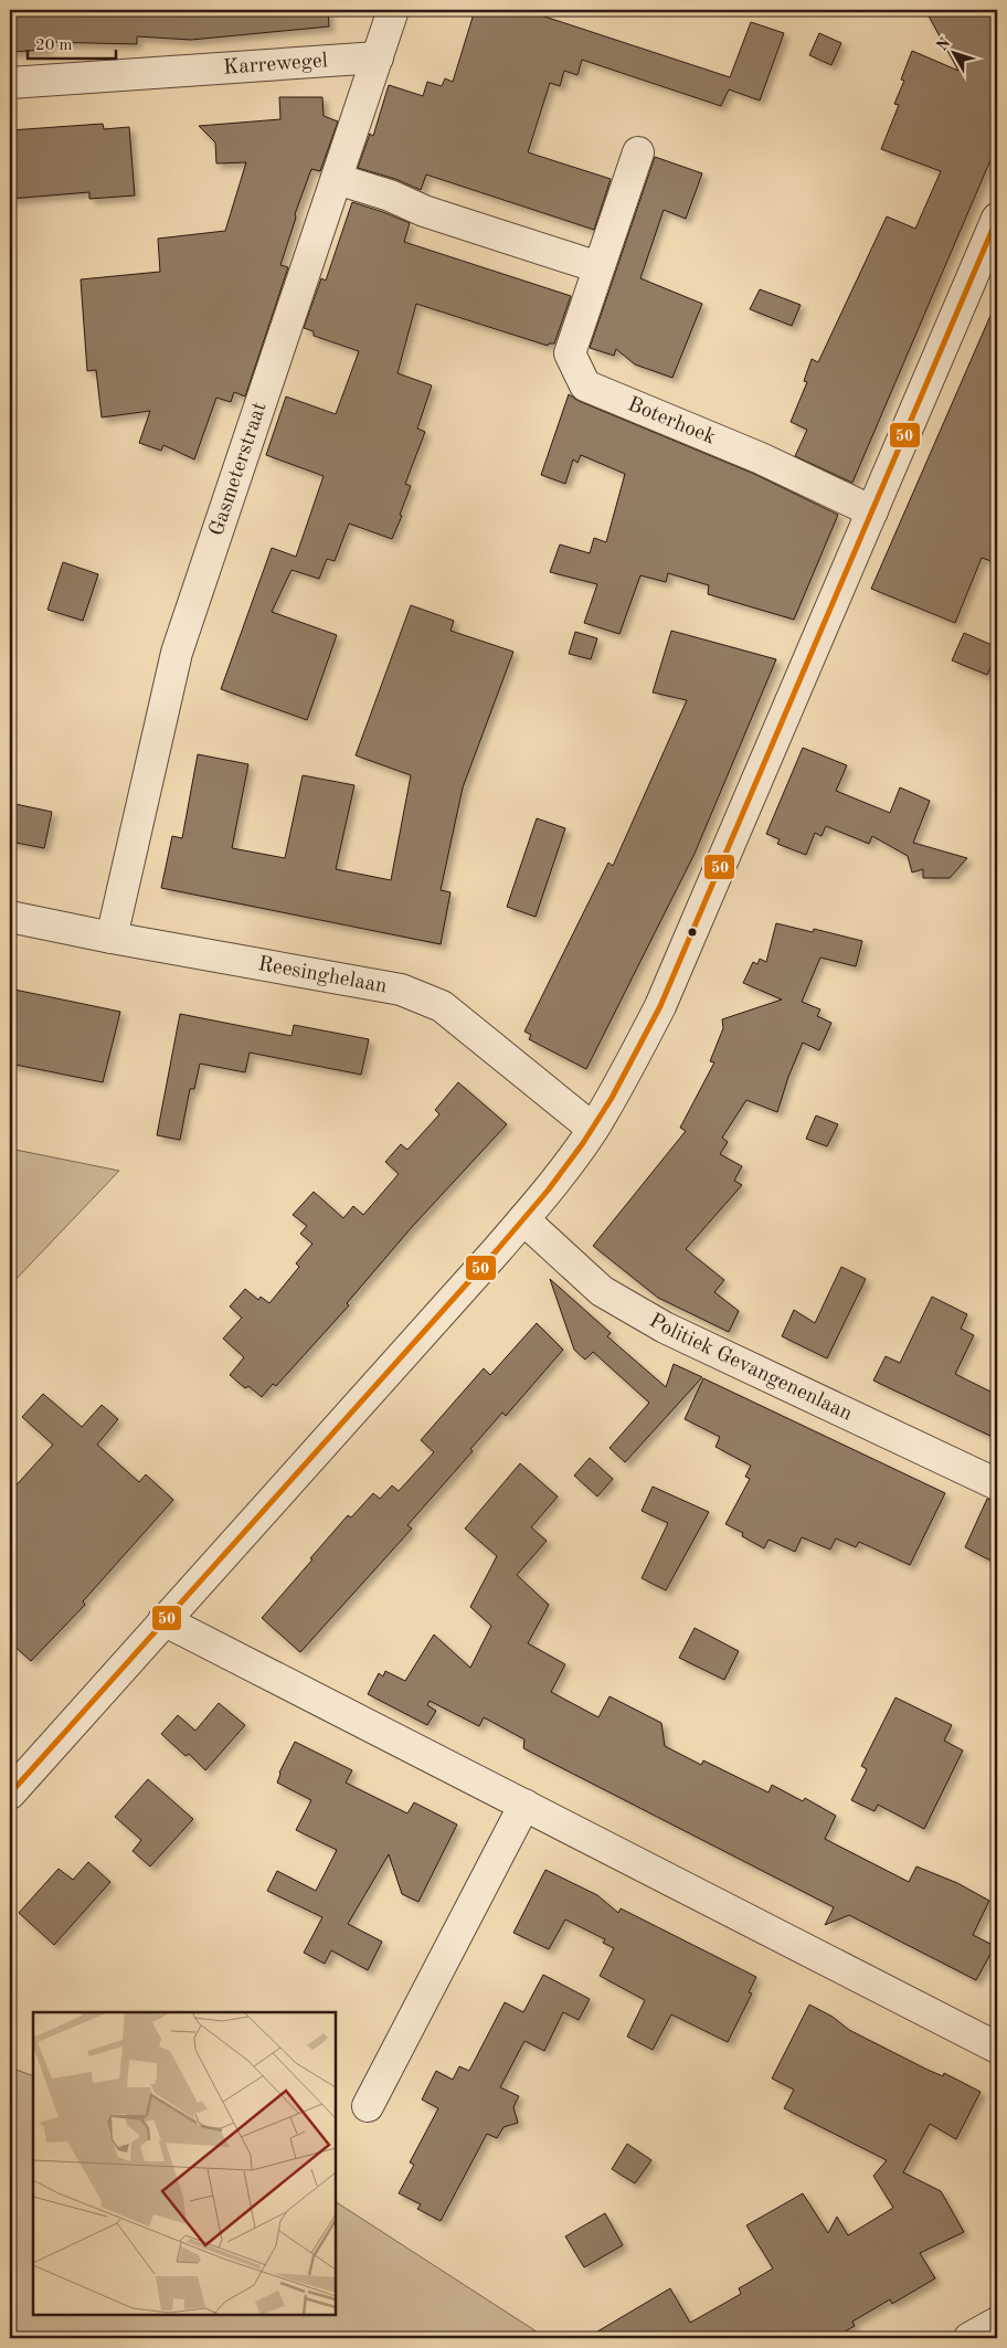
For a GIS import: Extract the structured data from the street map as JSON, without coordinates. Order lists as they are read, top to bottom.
{
  "streets": {
    "street": [
      "Karrewegel",
      "Boterhoek",
      "Gasmeterstraat",
      "Reesinghelaan",
      "Politiek Gevangenenlaan"
    ]
  },
  "crossings": [
    ["Karrewegel", "Gasmeterstraat"],
    ["Gasmeterstraat", "Reesinghelaan"]
  ],
  "lines": ["transit line 50"],
  "scale_bar": "20 m",
  "north": "top left"
}
